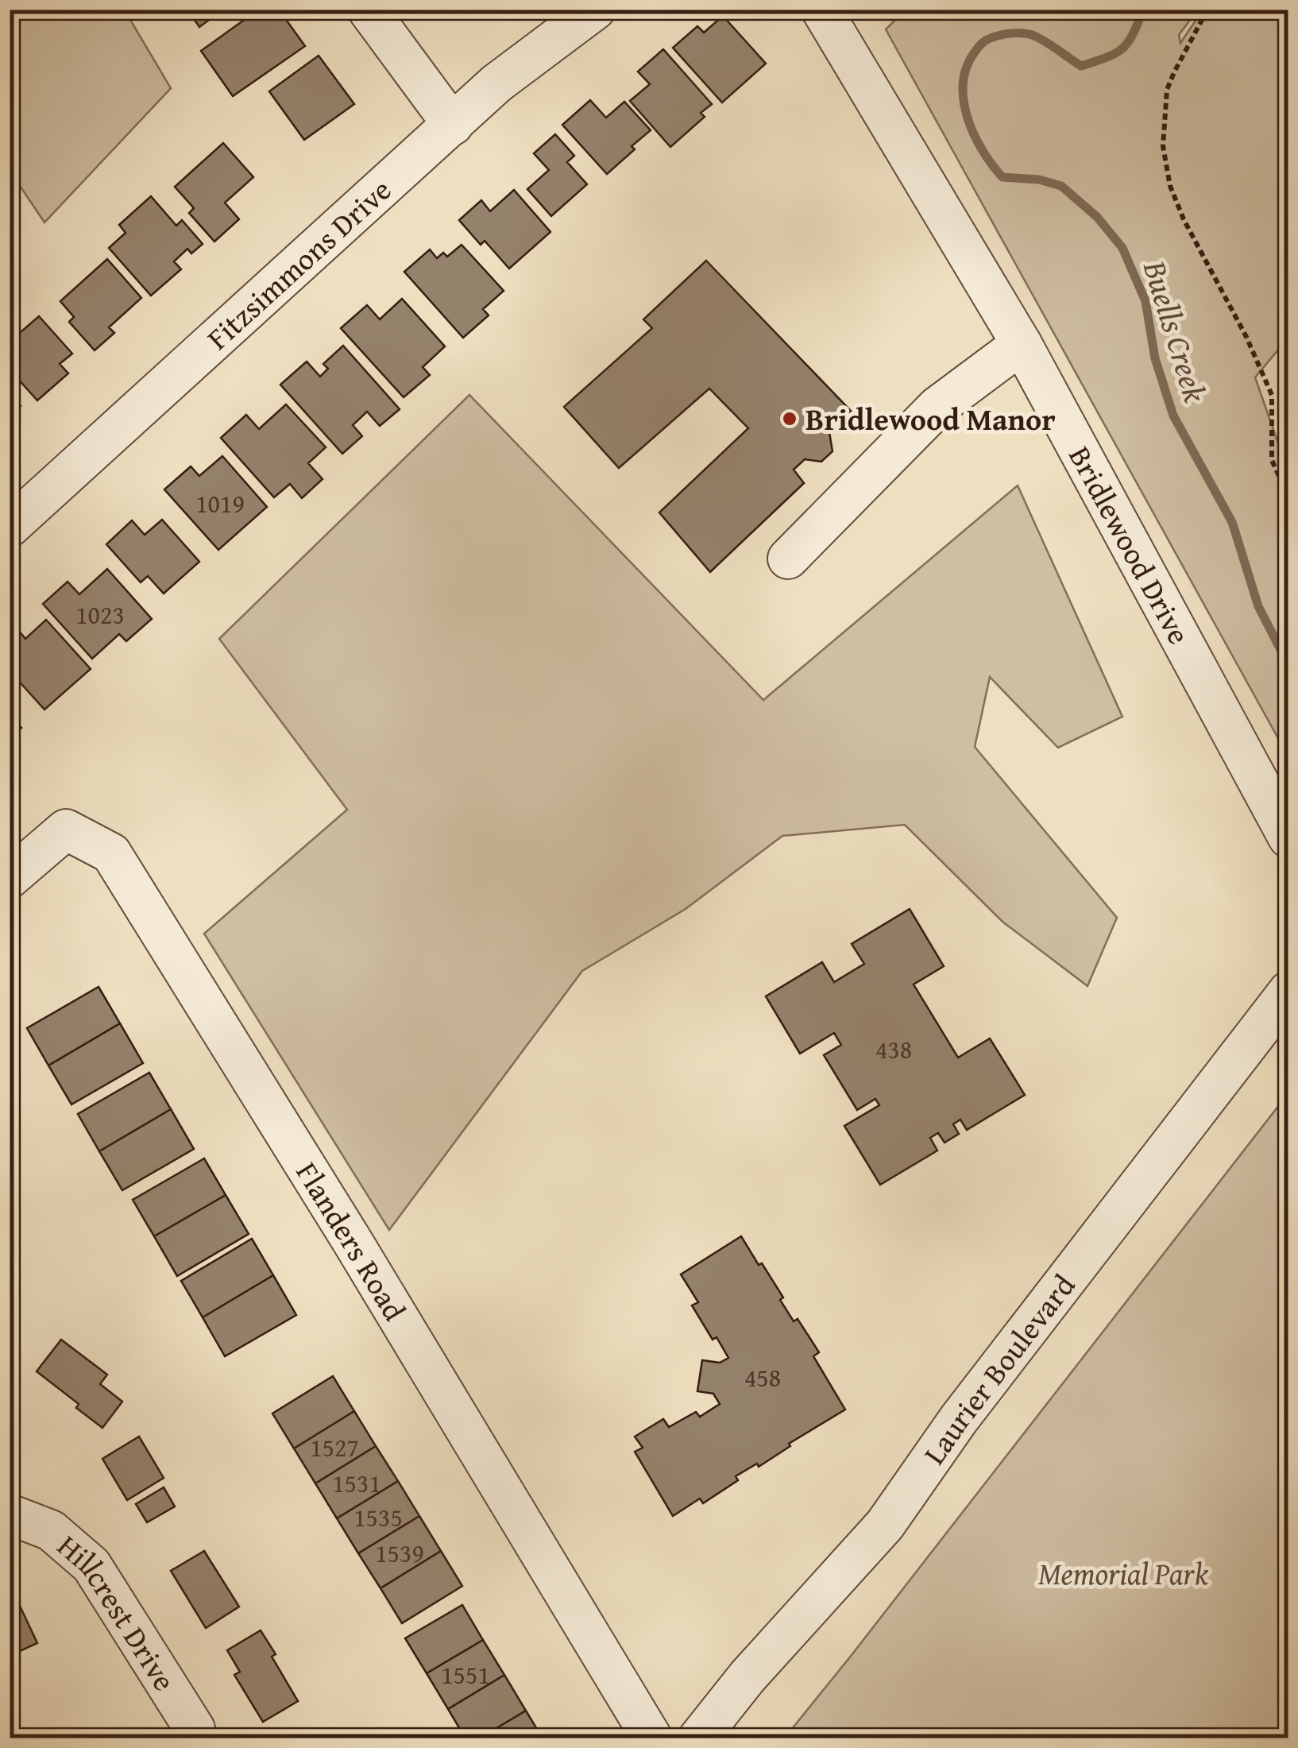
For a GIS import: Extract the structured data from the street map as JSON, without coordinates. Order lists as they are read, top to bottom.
{
  "streets": {
    "street": [
      "Fitzsimmons Drive",
      "Bridlewood Drive",
      "Flanders Road",
      "Laurier Boulevard",
      "Hillcrest Drive"
    ]
  },
  "water": ["Buells Creek"],
  "parks": ["Memorial Park"],
  "places": ["Bridlewood Manor"],
  "house_numbers": [
    "1019",
    "1023",
    "438",
    "458",
    "1527",
    "1531",
    "1535",
    "1539",
    "1551"
  ]
}
